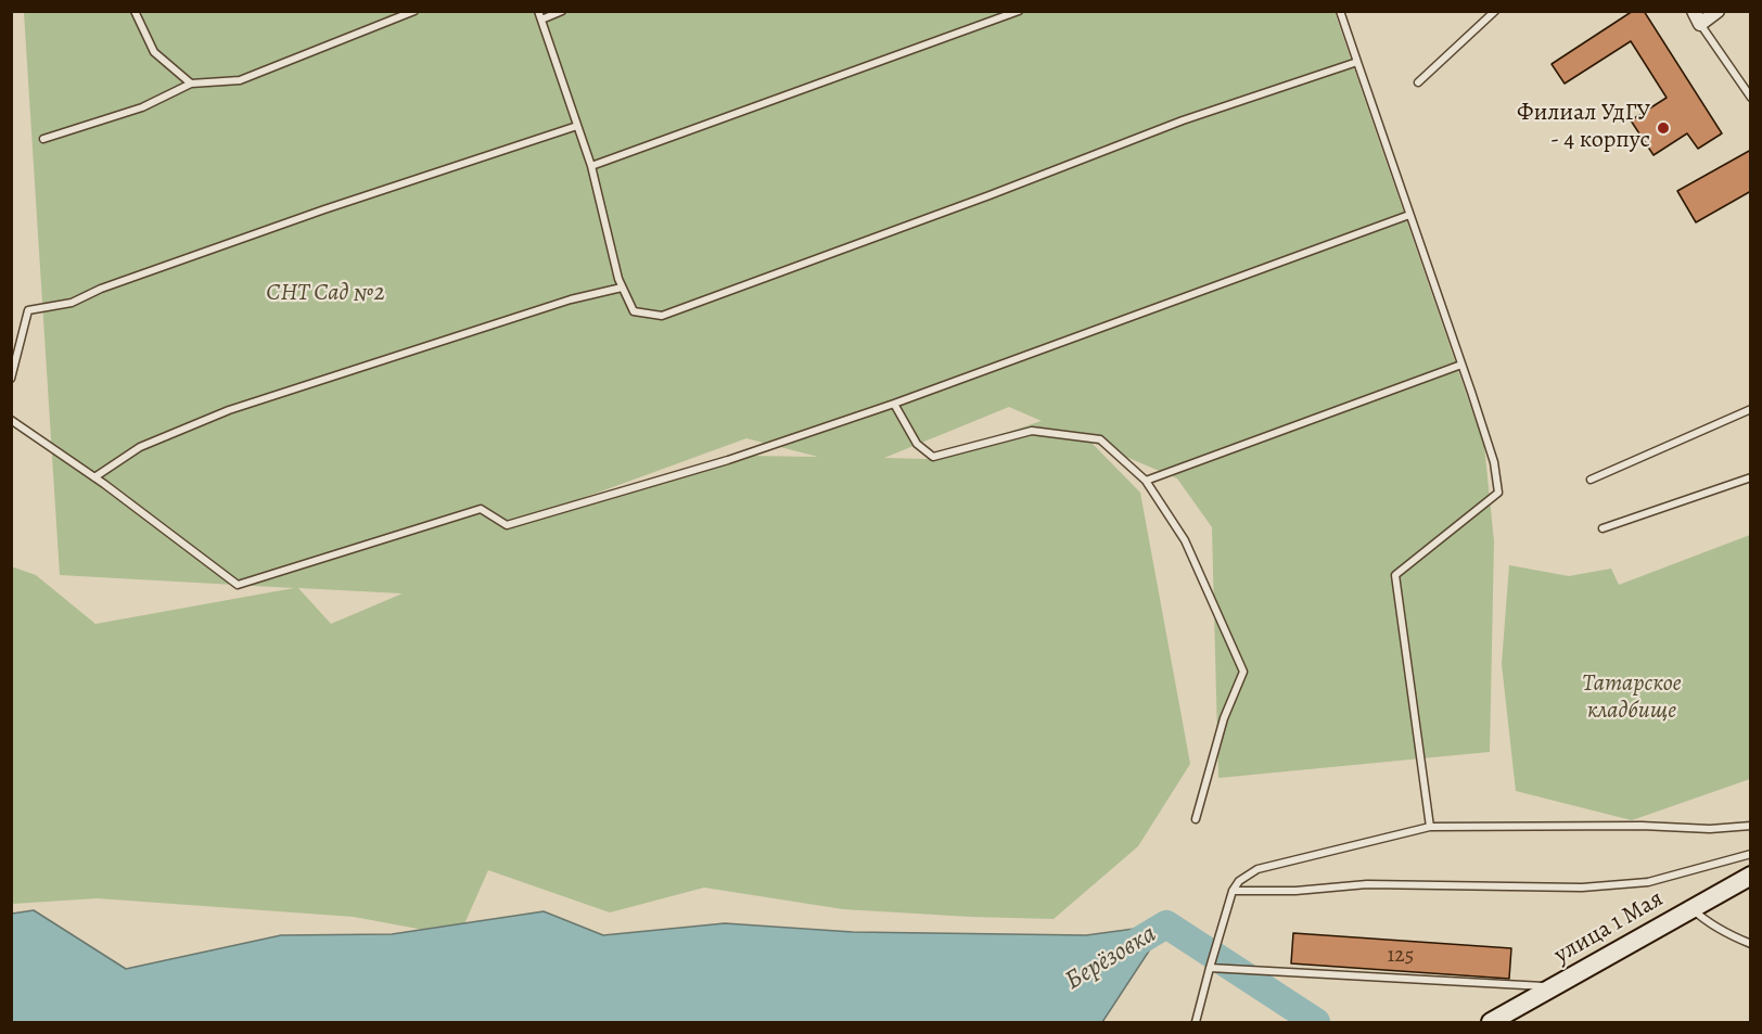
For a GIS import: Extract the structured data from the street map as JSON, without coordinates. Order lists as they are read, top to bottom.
{
  "streets": {
    "main road": ["улица 1 Мая"]
  },
  "water": ["Берёзовка"],
  "parks": ["СНТ Сад №2", "Татарское кладбище"],
  "places": ["Филиал УдГУ - 4 корпус"],
  "house_numbers": ["125"]
}
